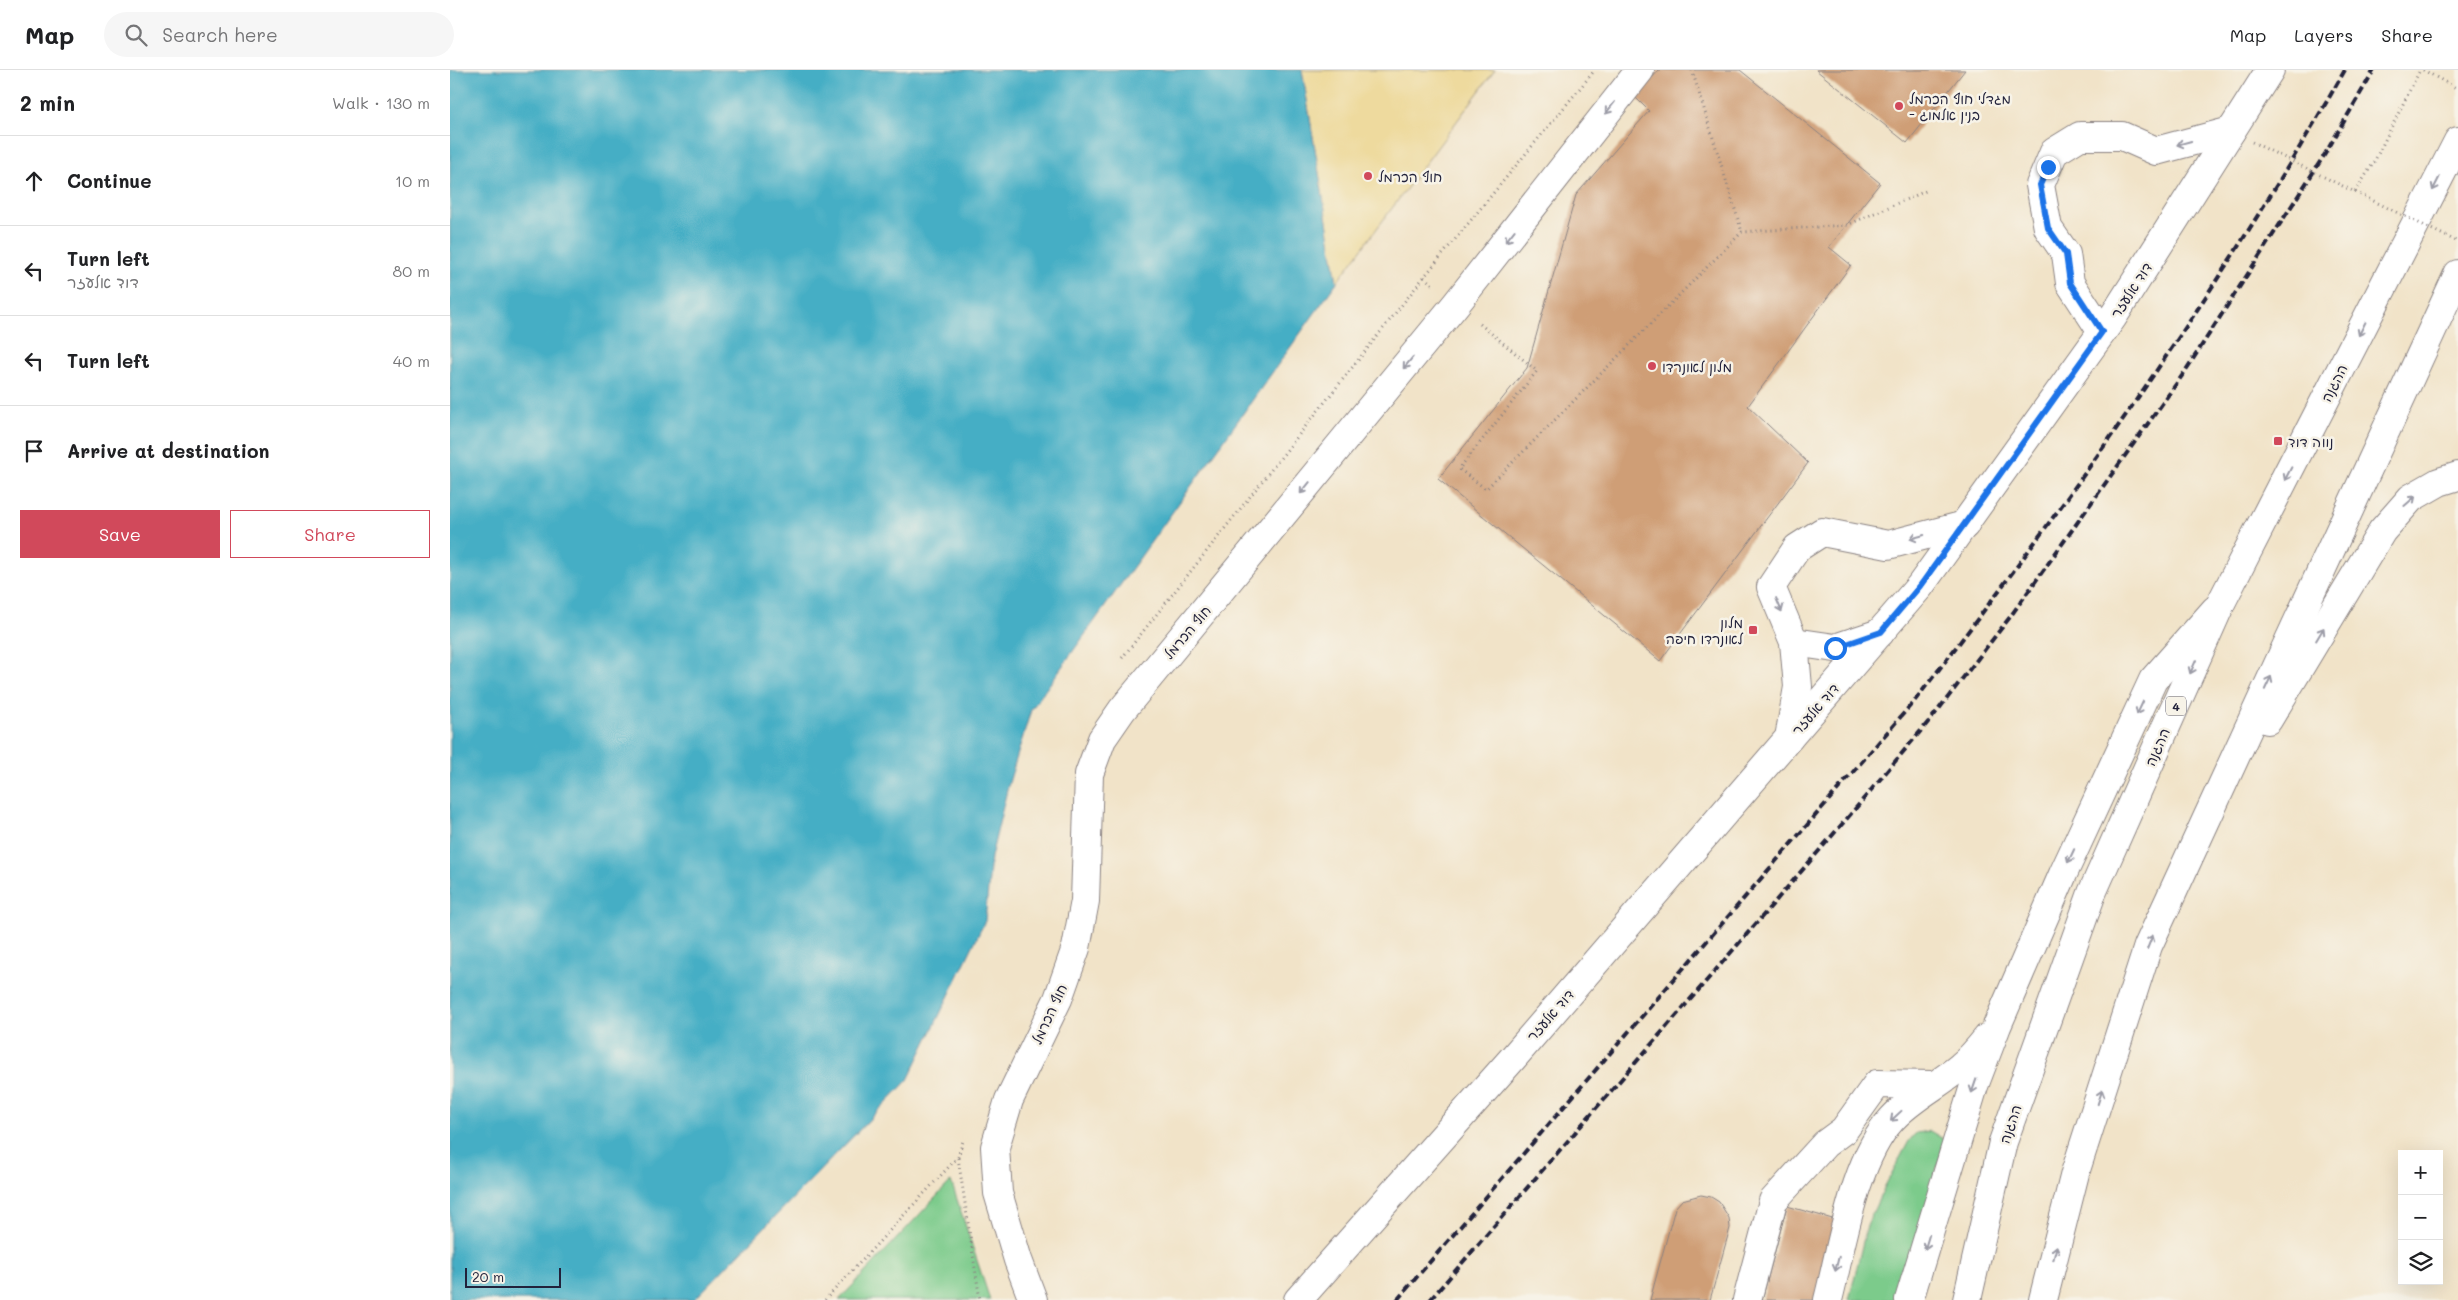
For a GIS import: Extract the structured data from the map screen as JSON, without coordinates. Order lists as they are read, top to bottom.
{
  "streets": {
    "main road": [
      "דוד אלעזר",
      "ההגנה",
      "חוף הכרמל",
      "4"
    ]
  },
  "one_way": ["חוף הכרמל"],
  "places": {
    "other": ["מגדלי חוף הכרמל - בנין אלמוג", "חוף הכרמל", "מלון לאונרדו"],
    "transit": ["נווה דוד", "מלון לאונרדו חיפה"]
  },
  "scale_bar": "20 m",
  "page": {
    "header": "Map",
    "search": "Search here",
    "nav": ["Map", "Layers", "Share"],
    "heading": ["2 min", "Walk · 130 m"],
    "list": [
      ["Continue", "10 m"],
      ["Turn left", "דוד אלעזר", "80 m"],
      ["Turn left", "40 m"],
      "Arrive at destination"
    ],
    "buttons": ["Save", "Share"],
    "map_buttons": ["+", "−"],
    "scale": "20 m"
  }
}
